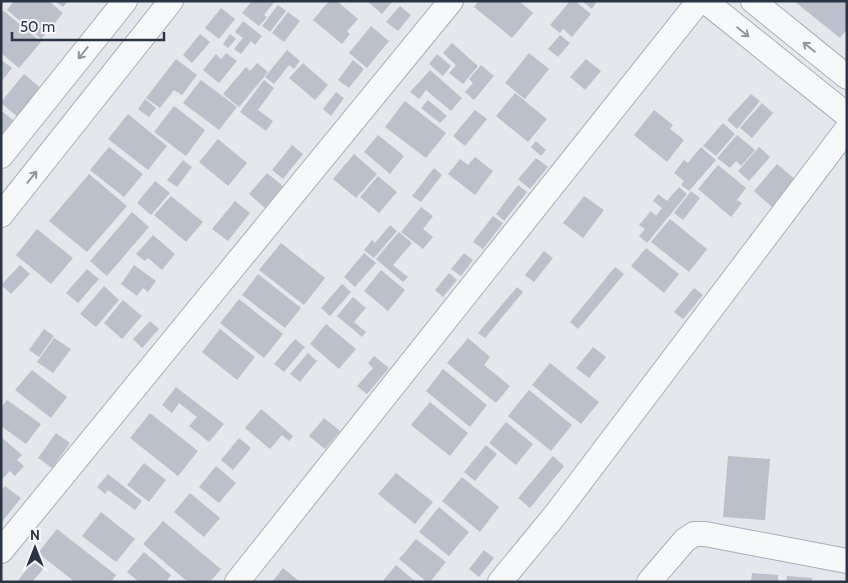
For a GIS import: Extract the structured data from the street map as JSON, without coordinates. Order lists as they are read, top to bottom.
{
  "scale_bar": "50 m",
  "north": "top"
}
